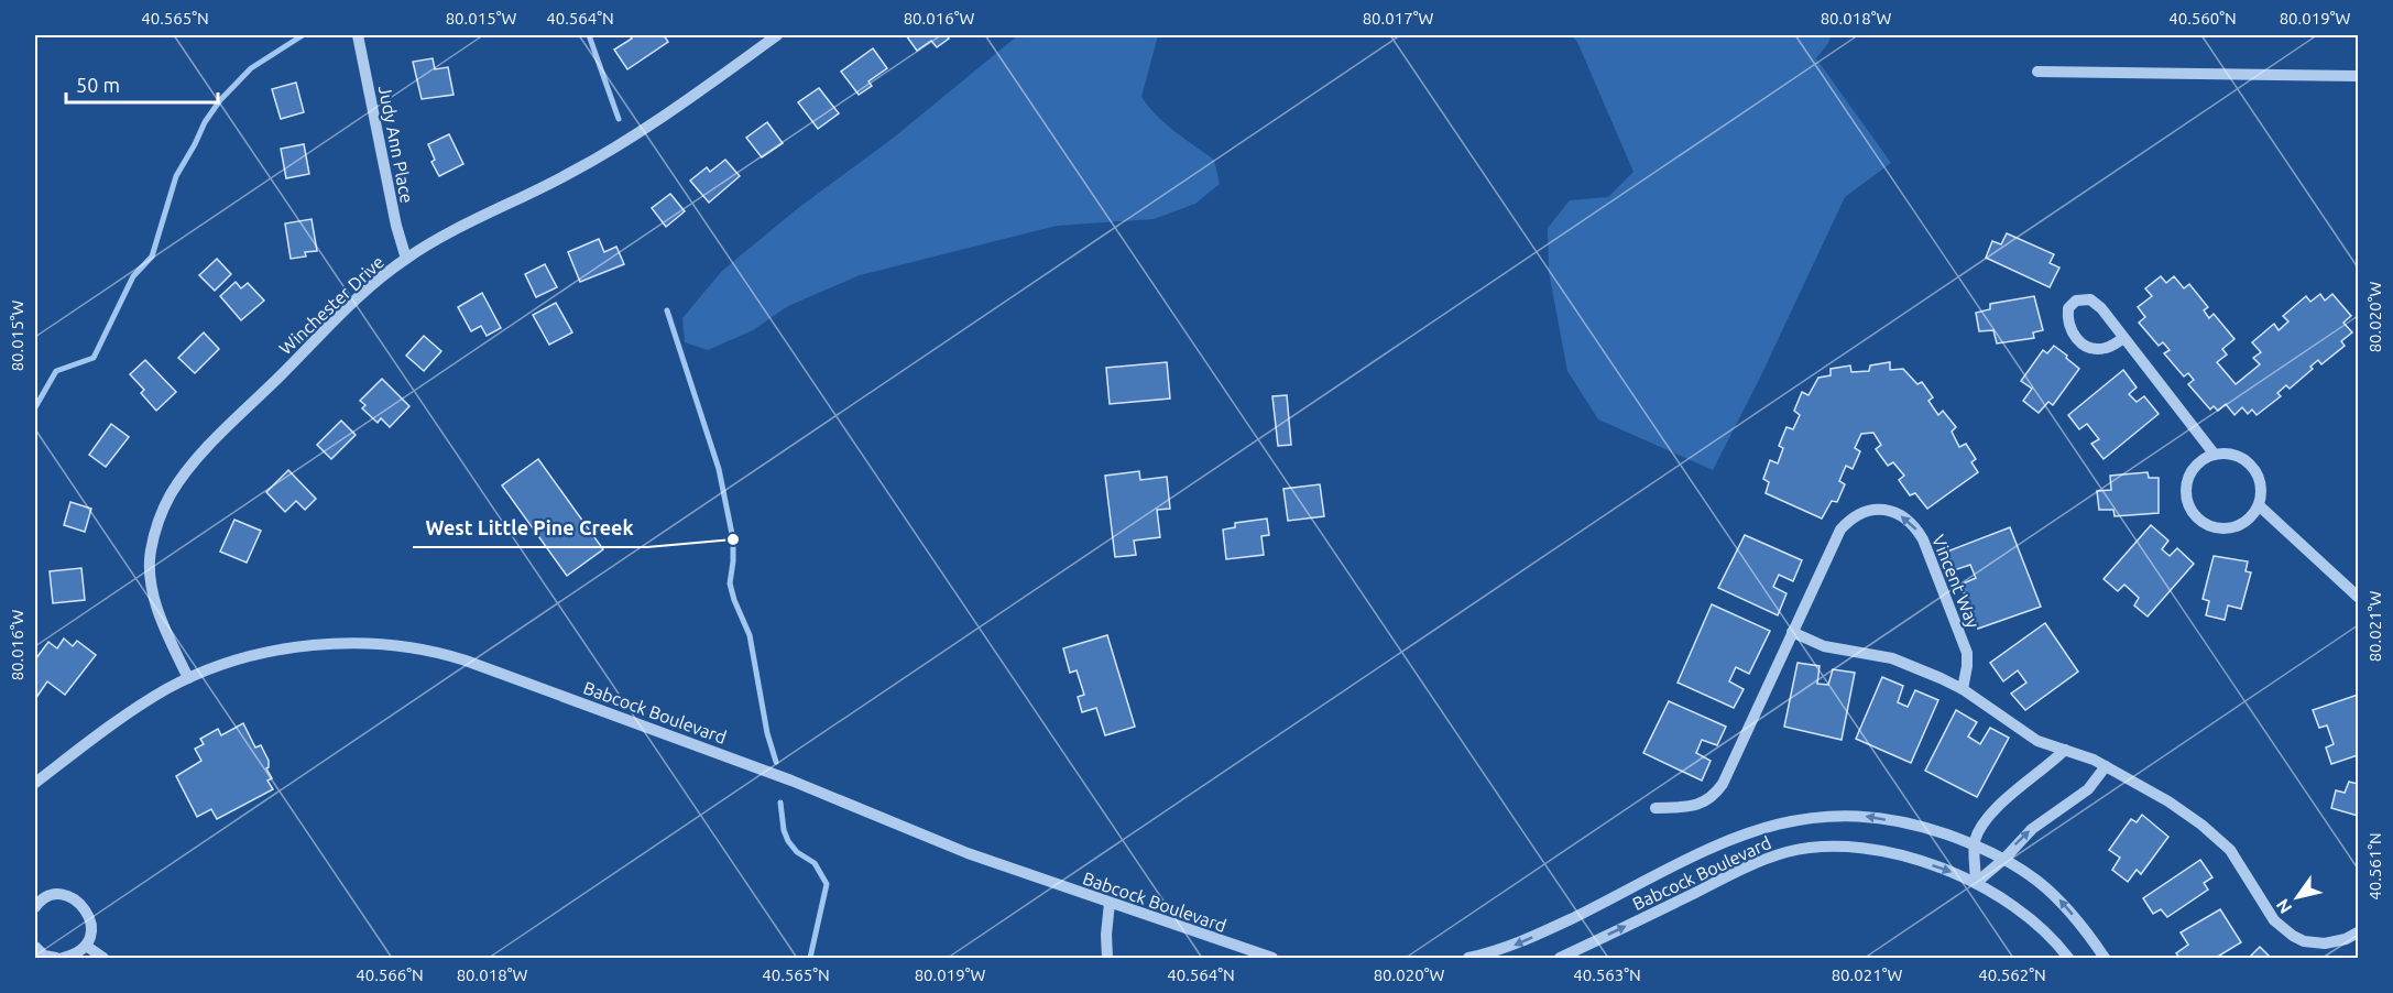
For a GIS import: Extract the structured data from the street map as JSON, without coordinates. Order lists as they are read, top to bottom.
{
  "streets": {
    "street": [
      "Judy Ann Place",
      "Winchester Drive",
      "Vincent Way",
      "Babcock Boulevard"
    ]
  },
  "crossings": [
    ["Judy Ann Place", "Winchester Drive"],
    ["Winchester Drive", "Babcock Boulevard"]
  ],
  "places": ["West Little Pine Creek"],
  "scale_bar": "50 m",
  "north": "bottom left",
  "coordinates": [
    "40.565°N",
    "80.015°W",
    "40.564°N",
    "80.016°W",
    "80.017°W",
    "80.018°W",
    "40.560°N",
    "80.019°W",
    "80.020°W",
    "80.021°W",
    "40.561°N",
    "40.566°N",
    "40.563°N",
    "40.562°N"
  ]
}
